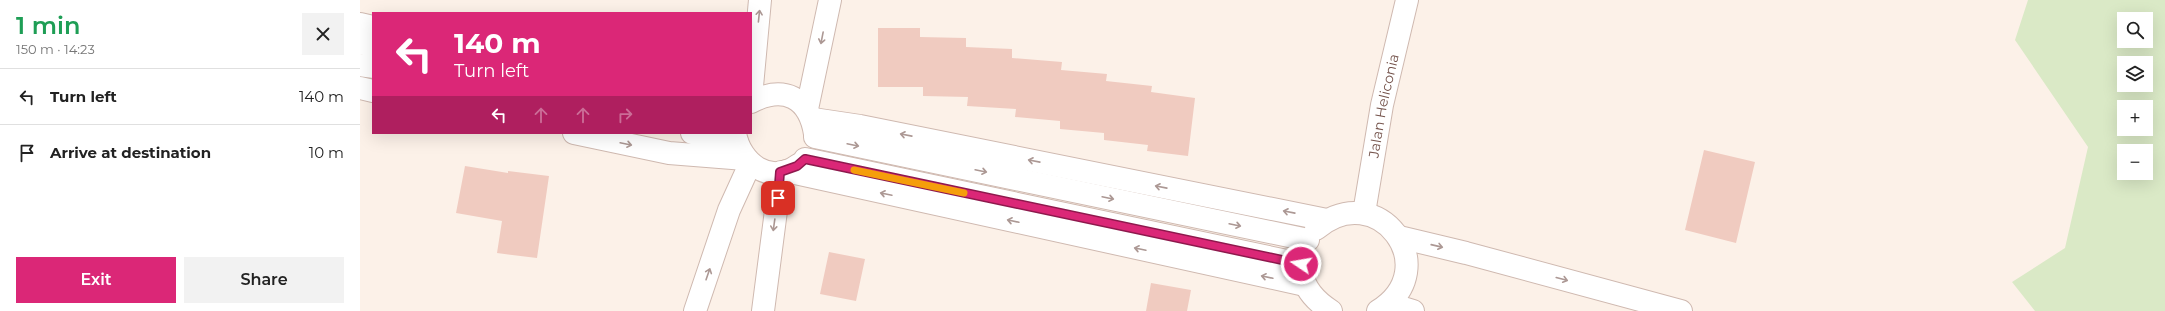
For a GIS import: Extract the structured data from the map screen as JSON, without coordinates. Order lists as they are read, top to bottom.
{
  "streets": {
    "street": ["Jalan Heliconia"]
  },
  "page": {
    "heading": ["1 min", "150 m · 14:23"],
    "map_buttons": ["+", "−"],
    "turn": ["140 m", "Turn left"],
    "list": [
      {
        "name": "Turn left",
        "value": "140 m"
      },
      {
        "name": "Arrive at destination",
        "value": "10 m"
      }
    ],
    "buttons": ["Exit", "Share"]
  }
}
